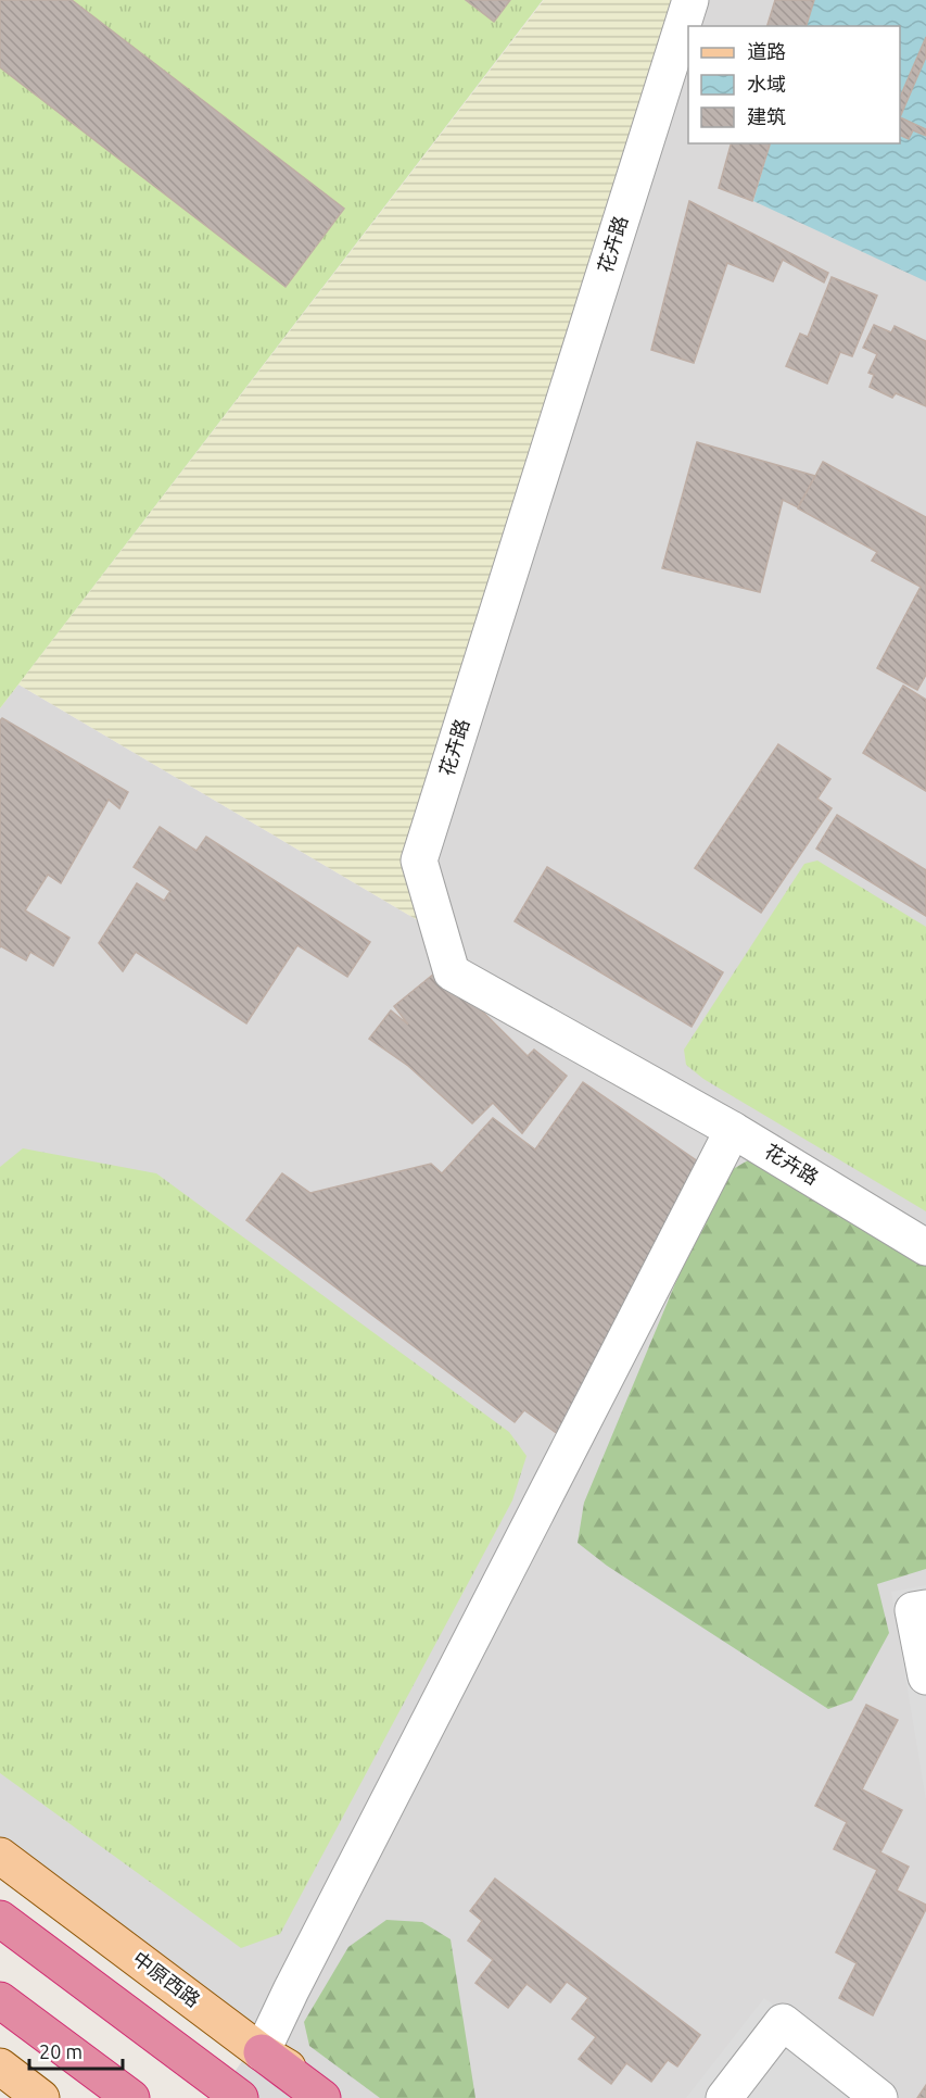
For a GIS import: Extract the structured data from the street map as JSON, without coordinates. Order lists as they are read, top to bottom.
{
  "streets": {
    "main road": ["中原西路"],
    "street": ["花卉路"]
  },
  "legend": ["道路", "水域", "建筑"],
  "scale_bar": "20 m"
}
